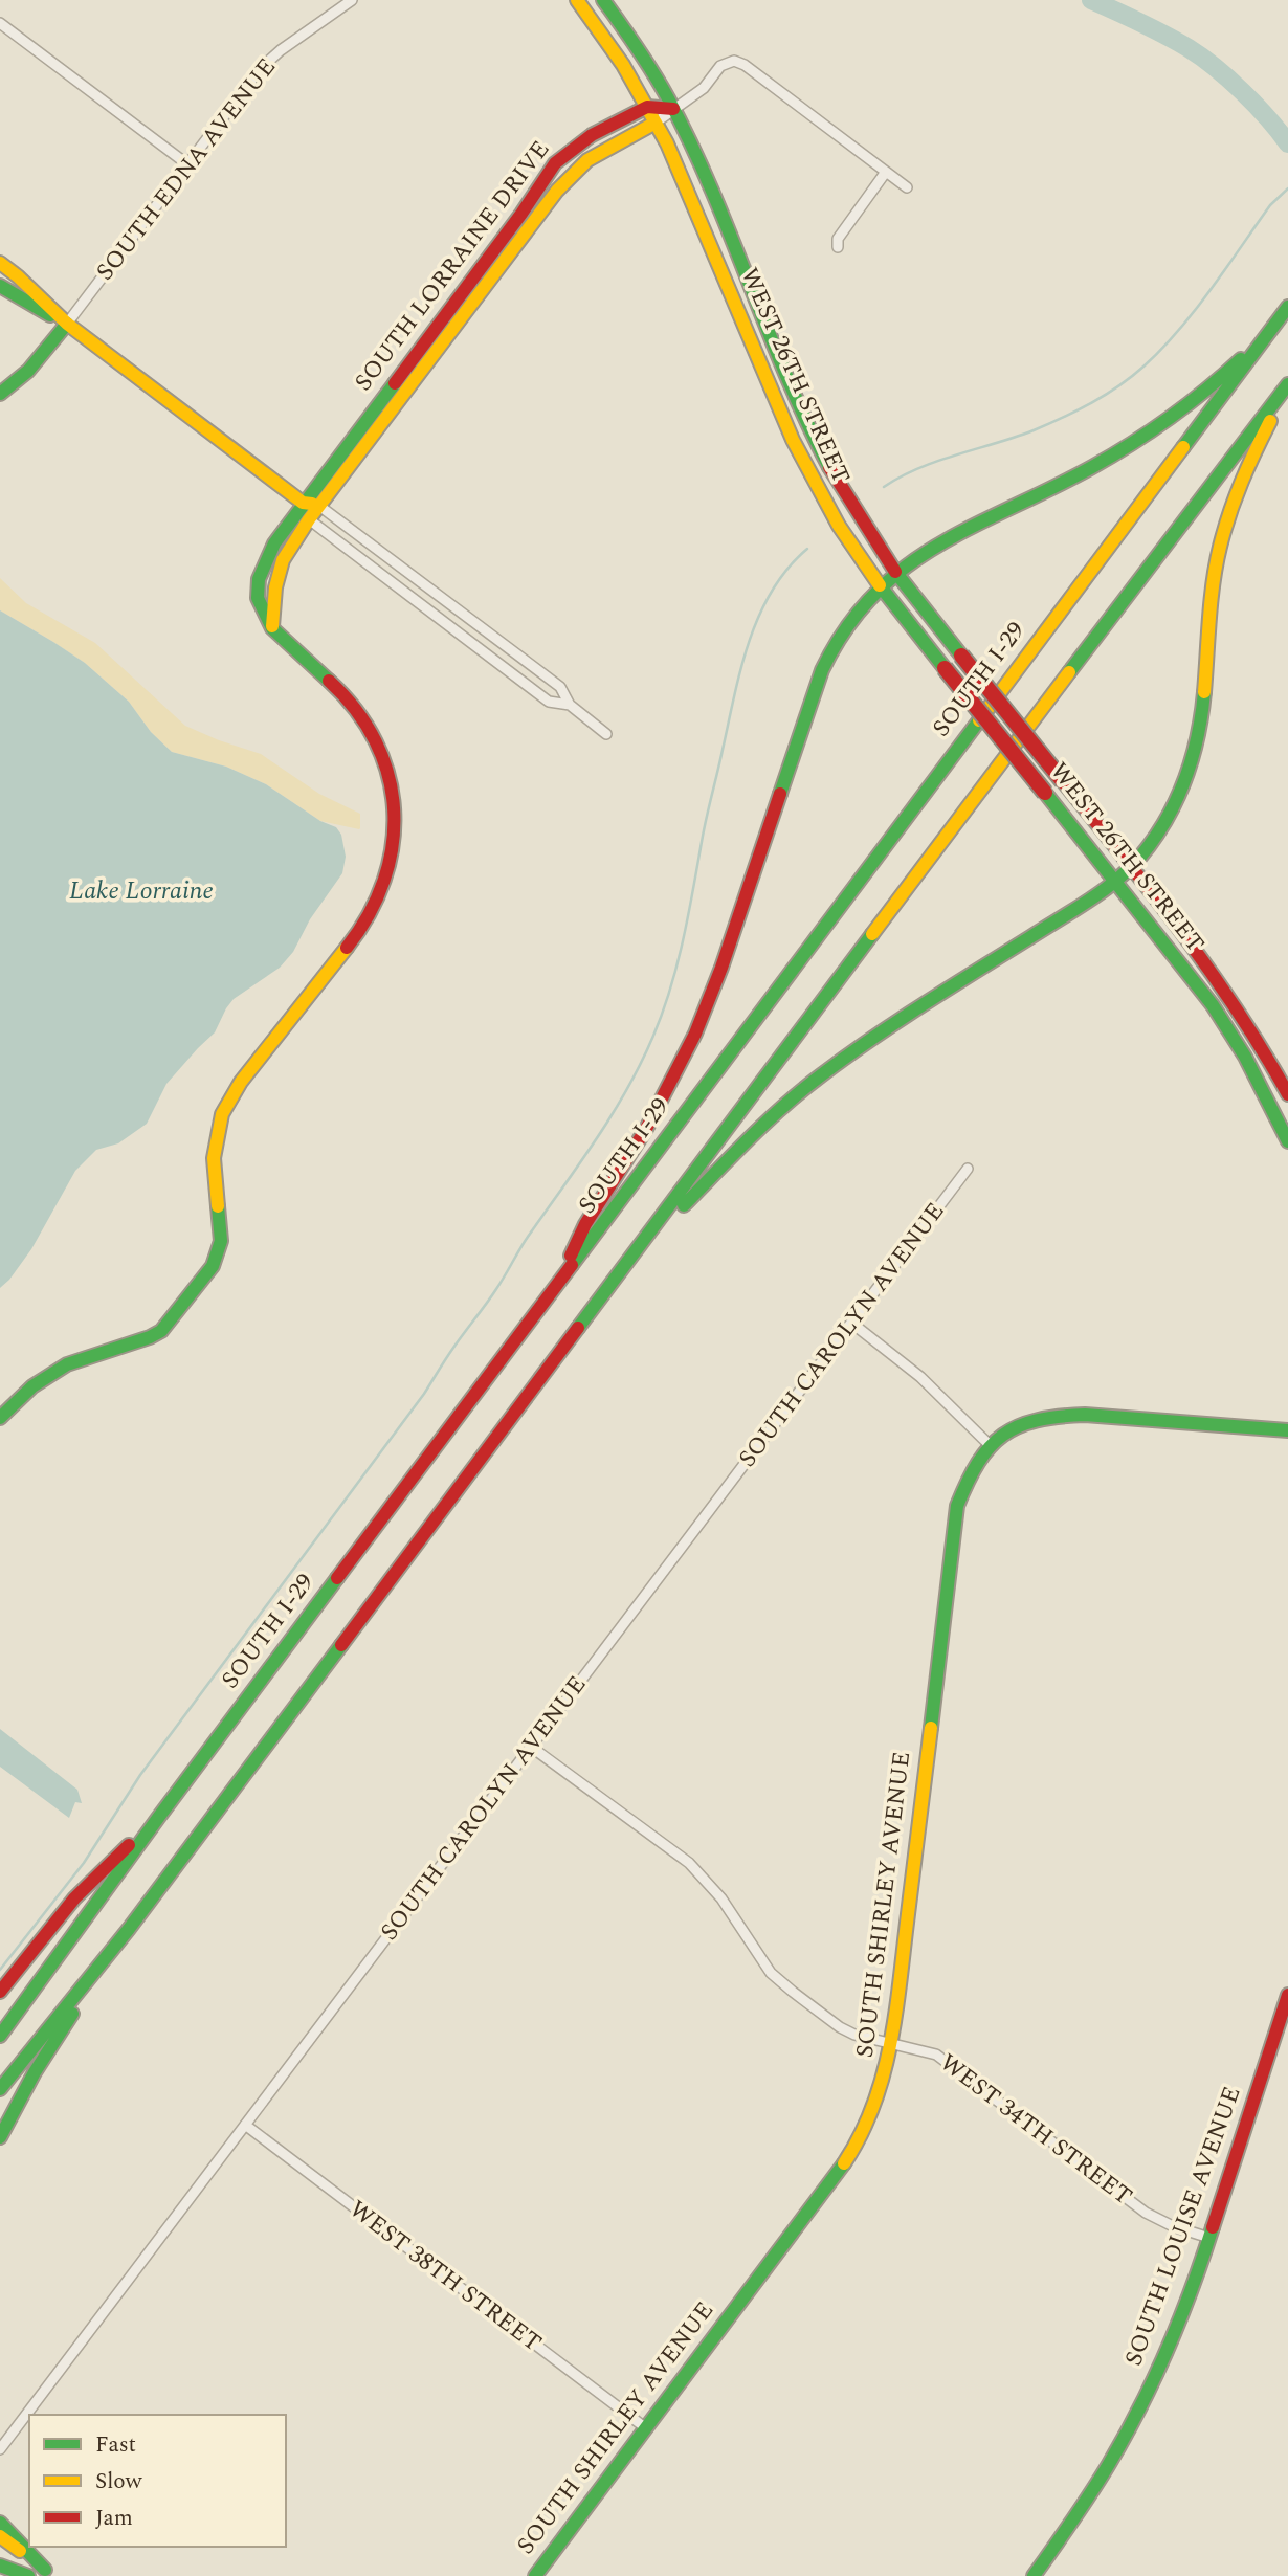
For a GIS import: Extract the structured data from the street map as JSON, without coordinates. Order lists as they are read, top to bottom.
{
  "streets": {
    "main road": [
      "SOUTH LORRAINE DRIVE",
      "WEST 26TH STREET",
      "SOUTH I-29",
      "SOUTH SHIRLEY AVENUE",
      "SOUTH LOUISE AVENUE"
    ],
    "street": [
      "SOUTH EDNA AVENUE",
      "SOUTH CAROLYN AVENUE",
      "WEST 34TH STREET",
      "WEST 38TH STREET"
    ]
  },
  "crossings": [
    ["SOUTH LORRAINE DRIVE", "WEST 26TH STREET"],
    ["SOUTH CAROLYN AVENUE", "WEST 34TH STREET"],
    ["SOUTH CAROLYN AVENUE", "WEST 38TH STREET"],
    ["SOUTH SHIRLEY AVENUE", "WEST 34TH STREET"],
    ["SOUTH SHIRLEY AVENUE", "WEST 38TH STREET"],
    ["WEST 34TH STREET", "SOUTH LOUISE AVENUE"]
  ],
  "water": ["Lake Lorraine"],
  "legend": ["Fast", "Slow", "Jam"]
}
